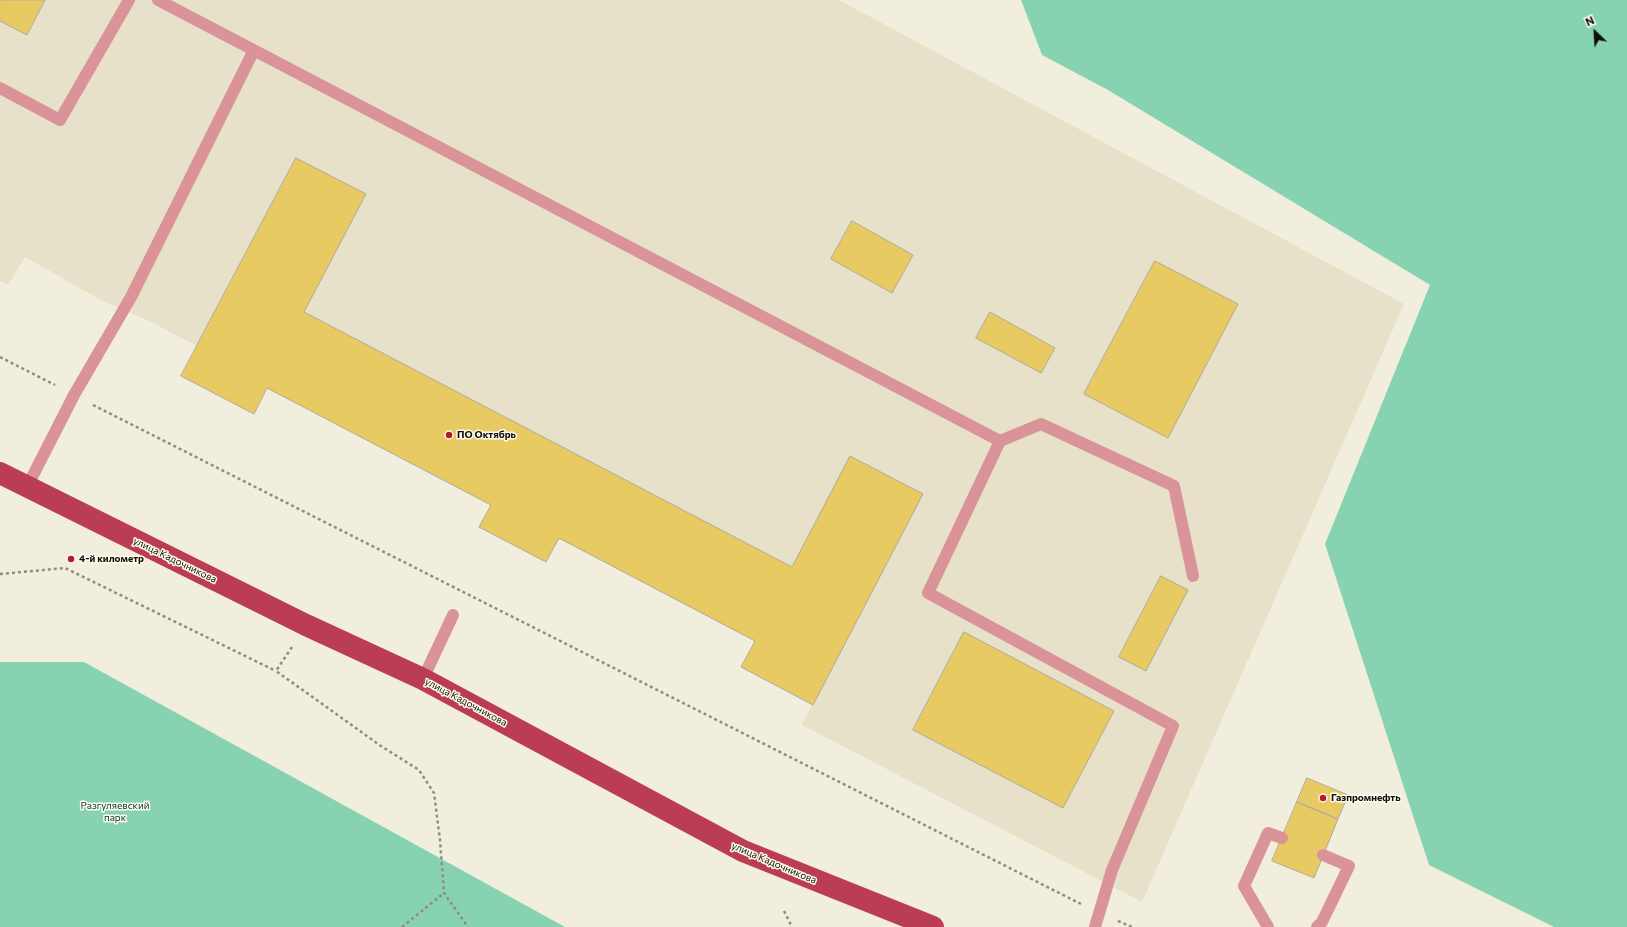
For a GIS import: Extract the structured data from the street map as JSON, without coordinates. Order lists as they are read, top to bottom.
{
  "streets": {
    "main road": ["улица Кадочникова"]
  },
  "parks": ["Разгуляевский парк"],
  "places": ["ПО Октябрь", "4-й километр", "Газпромнефть"],
  "north": "top left"
}
